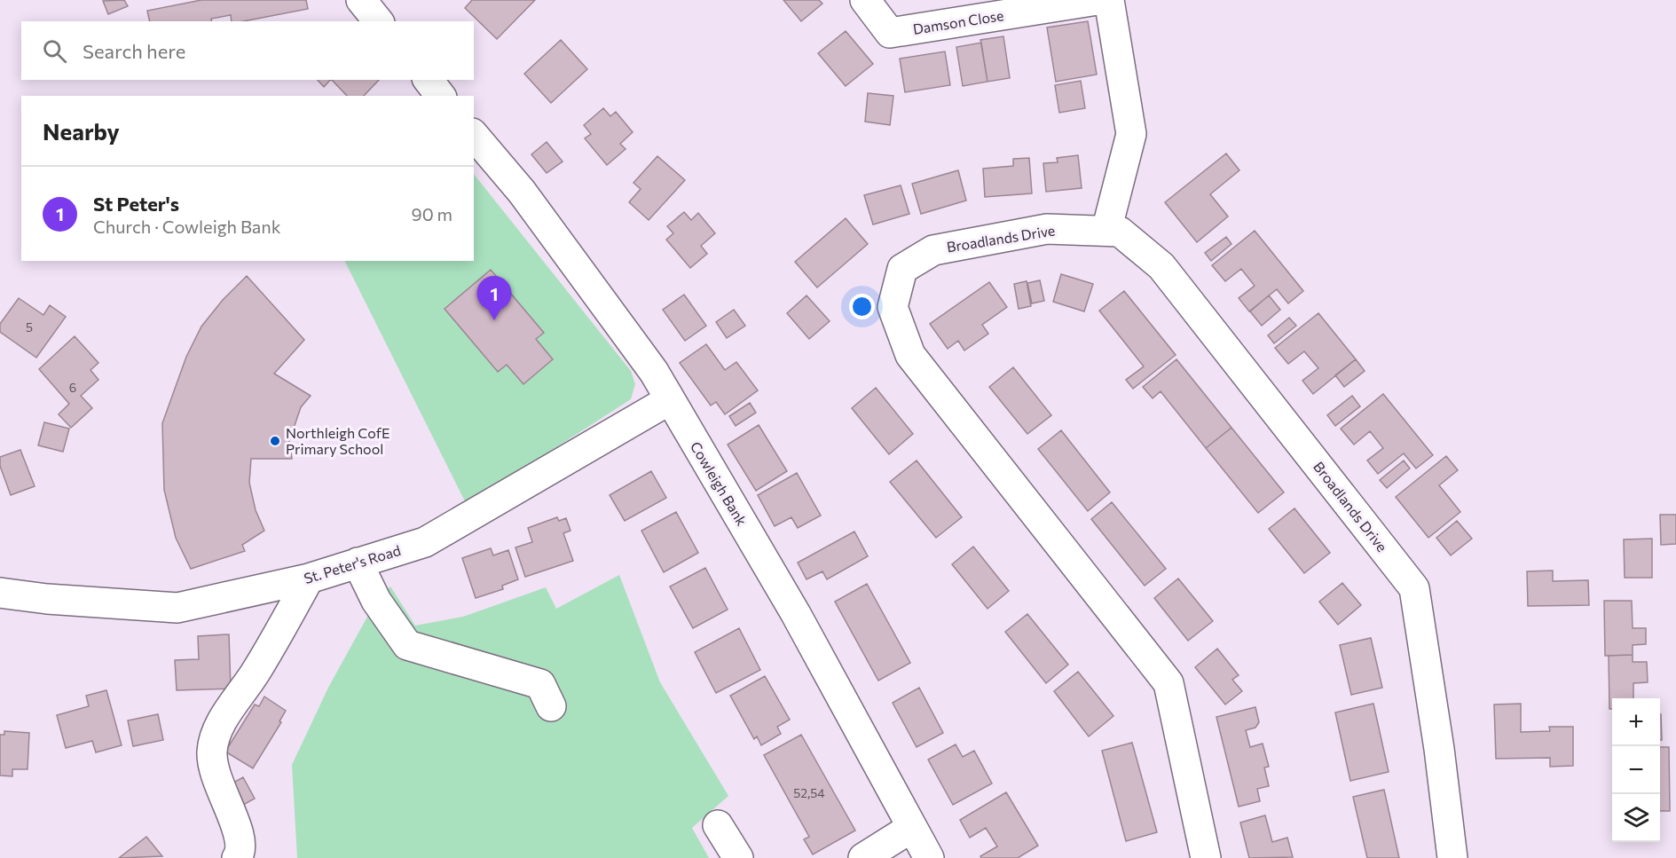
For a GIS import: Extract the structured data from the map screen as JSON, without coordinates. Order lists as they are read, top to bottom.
{
  "streets": {
    "street": [
      "Damson Close",
      "Broadlands Drive",
      "Cowleigh Bank",
      "St. Peter's Road"
    ]
  },
  "crossings": [
    ["Cowleigh Bank", "St. Peter's Road"]
  ],
  "places": ["Northleigh CofE Primary School"],
  "house_numbers": ["5", "6", "52,54"],
  "page": {
    "search": "Search here",
    "heading": "Nearby",
    "list": [
      {
        "mark": "1",
        "name": "St Peter's",
        "note": "Church · Cowleigh Bank",
        "value": "90 m"
      }
    ],
    "pins": "1",
    "map_buttons": ["+", "−"]
  }
}
